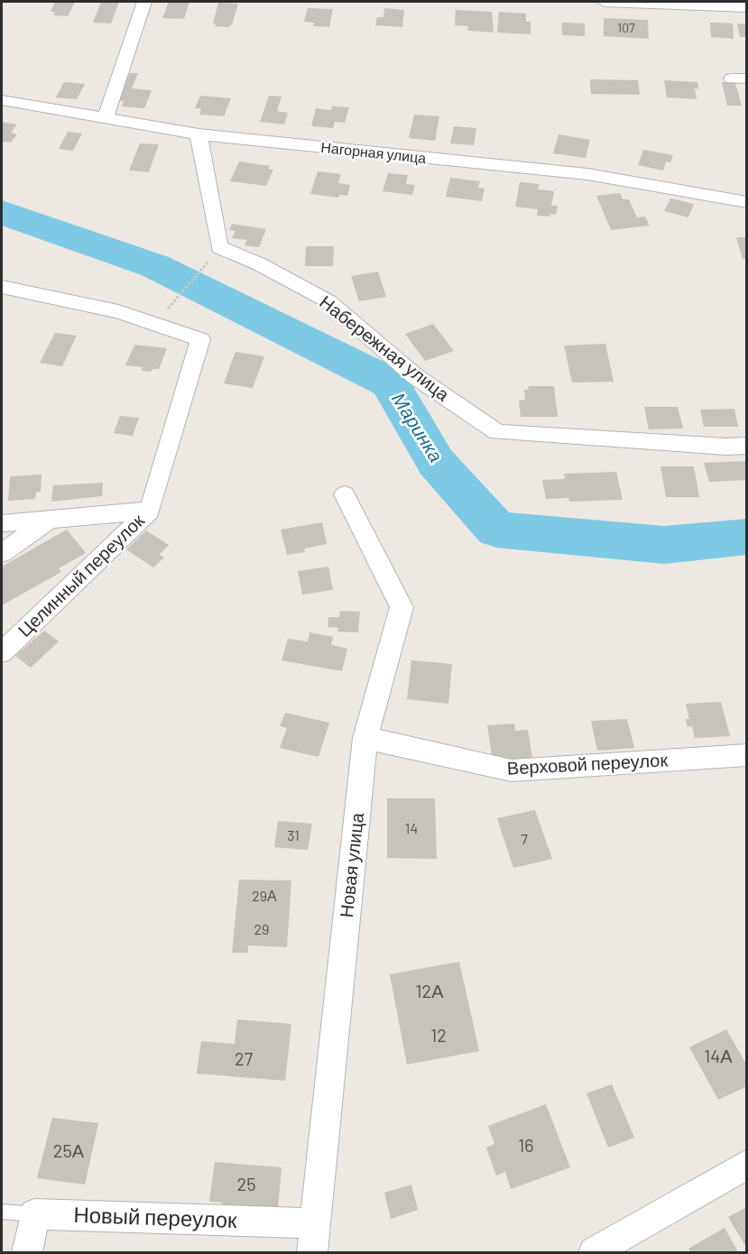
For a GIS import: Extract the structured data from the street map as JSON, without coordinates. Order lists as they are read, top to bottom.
{
  "streets": {
    "street": [
      "Нагорная улица",
      "Набережная улица",
      "Целинный переулок",
      "Верховой переулок",
      "Новая улица",
      "Новый переулок"
    ]
  },
  "crossings": [
    ["Нагорная улица", "Набережная улица"],
    ["Верховой переулок", "Новая улица"],
    ["Новая улица", "Новый переулок"]
  ],
  "water": ["Маринка"],
  "house_numbers": [
    "107",
    "14",
    "31",
    "7",
    "29А",
    "29",
    "12А",
    "12",
    "14А",
    "27",
    "16",
    "25А",
    "25"
  ]
}
